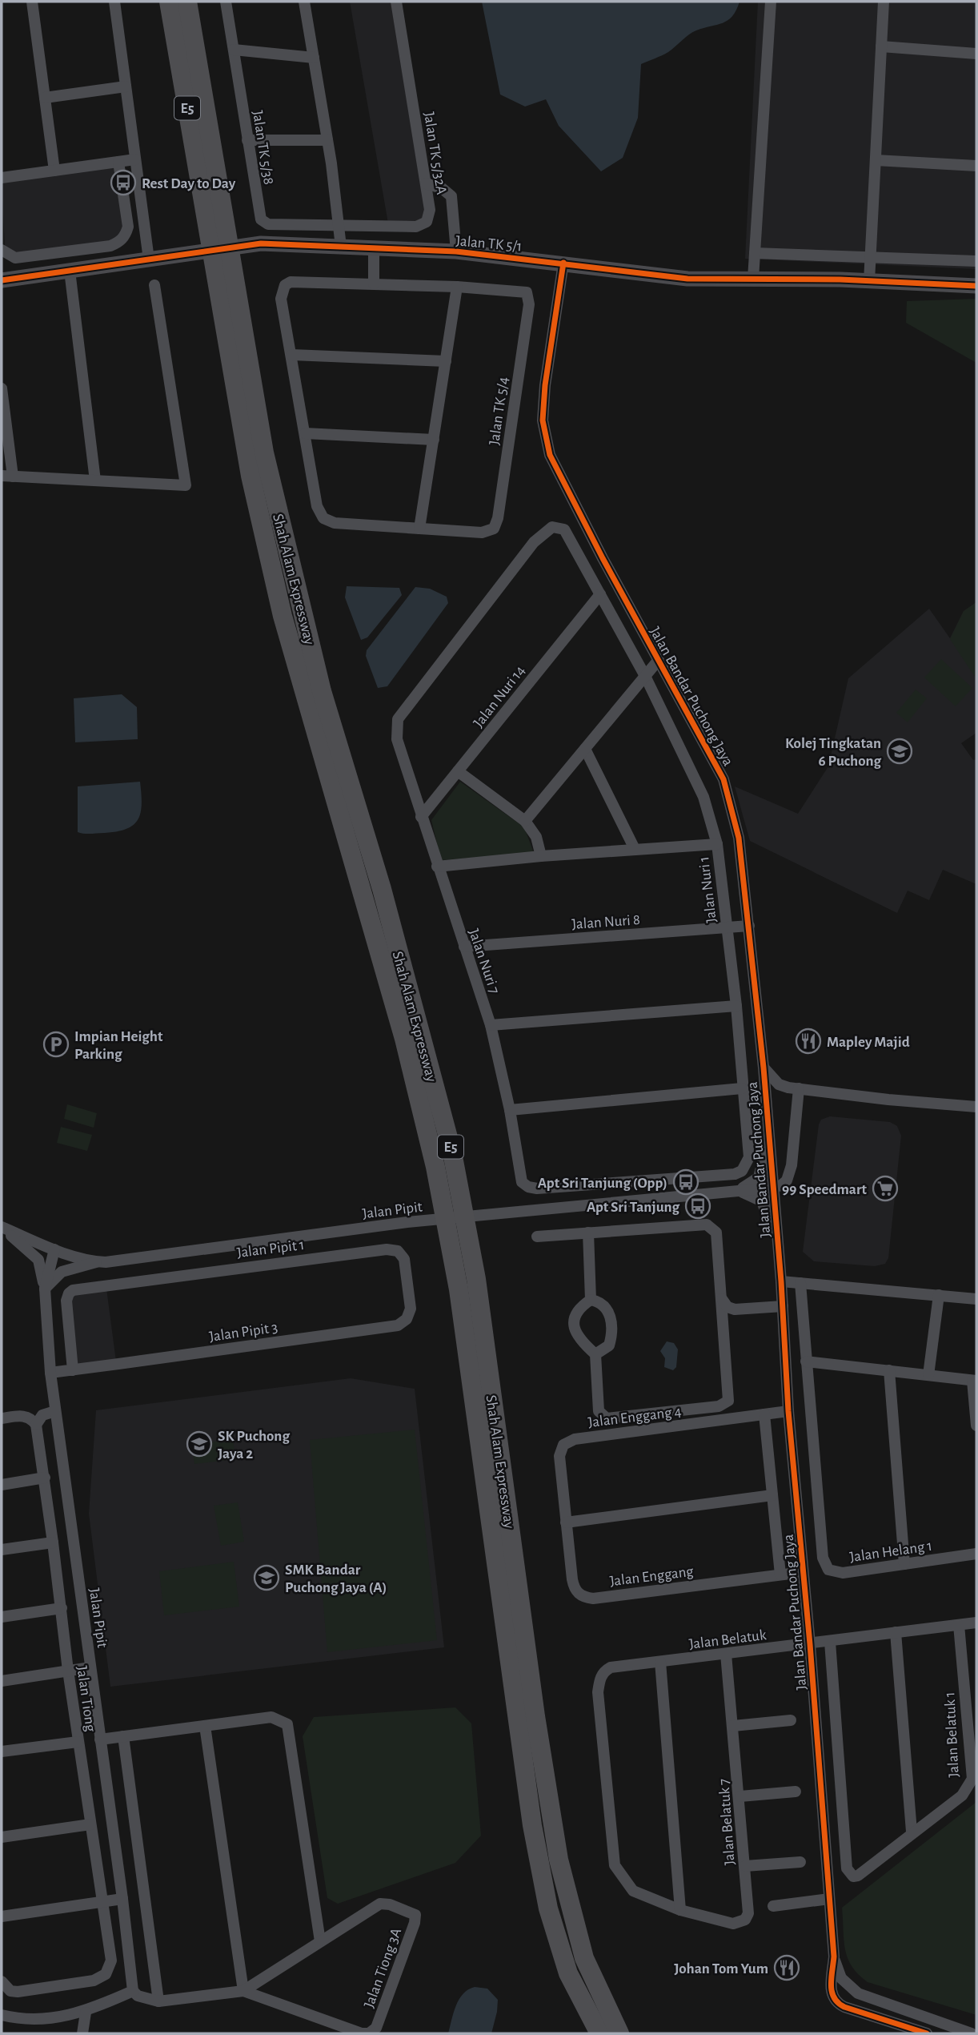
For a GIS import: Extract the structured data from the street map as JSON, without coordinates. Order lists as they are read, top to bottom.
{
  "streets": {
    "highway": ["E5", "Shah Alam Expressway"],
    "street": [
      "Jalan TK 5/38",
      "Jalan TK 5/32A",
      "Jalan TK 5/1",
      "Jalan TK 5/4",
      "Jalan Nuri 14",
      "Jalan Bandar Puchong Jaya",
      "Jalan Nuri 1",
      "Jalan Nuri 8",
      "Jalan Nuri 7",
      "Jalan Pipit",
      "Jalan Pipit 1",
      "Jalan Pipit 3",
      "Jalan Enggang 4",
      "Jalan Helang 1",
      "Jalan Enggang",
      "Jalan Belatuk",
      "Jalan Tiong",
      "Jalan Belatuk 1",
      "Jalan Belatuk 7",
      "Jalan Tiong 3A"
    ]
  },
  "crossings": [
    ["Jalan TK 5/38", "Jalan TK 5/32A"],
    ["Jalan TK 5/1", "Jalan Bandar Puchong Jaya"],
    ["Jalan Nuri 14", "Jalan Nuri 1"],
    ["Jalan Nuri 14", "Jalan Nuri 7"],
    ["Jalan Bandar Puchong Jaya", "Jalan Nuri 8"],
    ["Jalan Bandar Puchong Jaya", "Jalan Pipit"],
    ["Jalan Bandar Puchong Jaya", "Jalan Enggang 4"],
    ["Jalan Bandar Puchong Jaya", "Jalan Enggang"],
    ["Jalan Bandar Puchong Jaya", "Jalan Belatuk"],
    ["Jalan Nuri 1", "Jalan Nuri 8"],
    ["Jalan Nuri 1", "Jalan Nuri 7"],
    ["Jalan Nuri 8", "Jalan Nuri 7"],
    ["Jalan Pipit", "Jalan Pipit 3"],
    ["Jalan Pipit 1", "Jalan Pipit 3"],
    ["Jalan Enggang 4", "Jalan Enggang"],
    ["Jalan Belatuk", "Jalan Belatuk 1"],
    ["Jalan Belatuk", "Jalan Belatuk 7"]
  ],
  "places": {
    "bus stop": ["Rest Day to Day", "Apt Sri Tanjung (Opp)", "Apt Sri Tanjung"],
    "school or university": ["Kolej Tingkatan 6 Puchong", "SK Puchong Jaya 2", "SMK Bandar Puchong Jaya (A)"],
    "restaurant": ["Mapley Majid", "Johan Tom Yum"],
    "parking": ["Impian Height Parking"],
    "supermarket": ["99 Speedmart"]
  }
}
